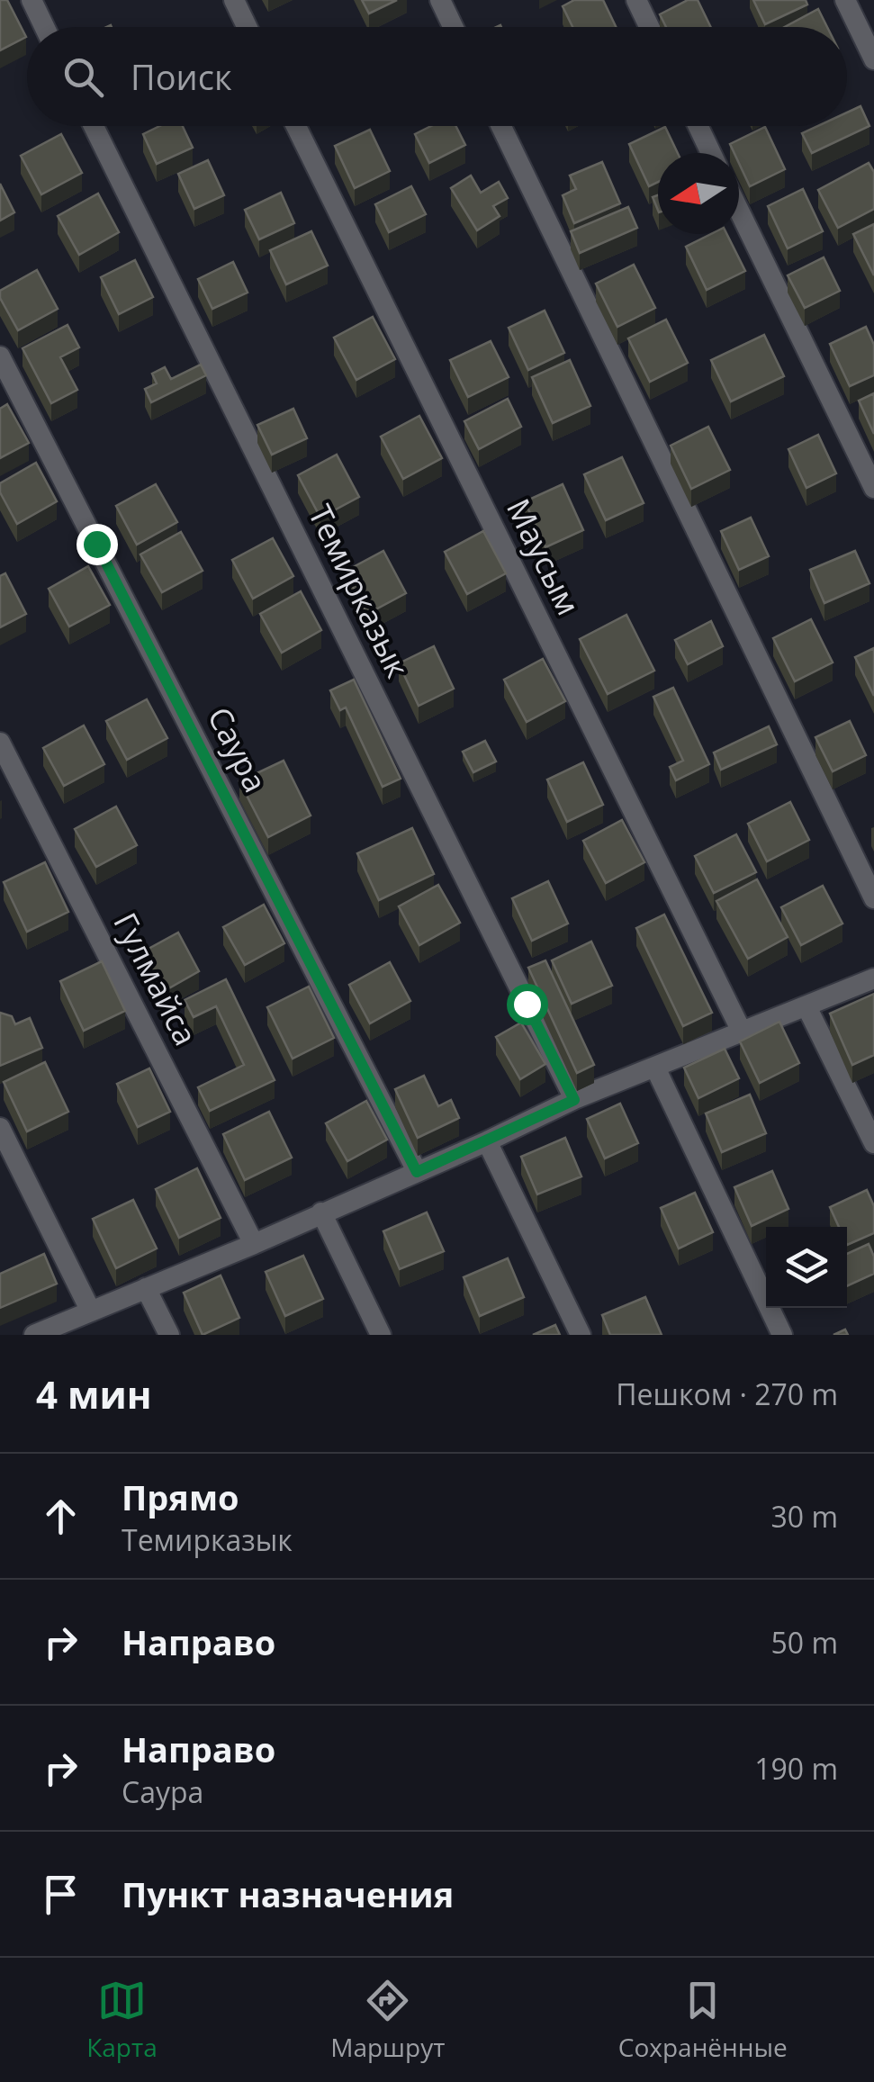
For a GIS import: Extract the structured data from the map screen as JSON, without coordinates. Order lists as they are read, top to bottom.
{
  "streets": {
    "street": [
      "Маусым",
      "Темирказык",
      "Саура",
      "Гулмайса"
    ]
  },
  "north": "left",
  "page": {
    "search": "Поиск",
    "heading": ["4 мин", "Пешком · 270 m"],
    "list": [
      ["Прямо", "Темирказык", "30 m"],
      ["Направо", "50 m"],
      ["Направо", "Саура", "190 m"],
      "Пункт назначения"
    ],
    "nav": ["Карта", "Маршрут", "Сохранённые"]
  }
}
